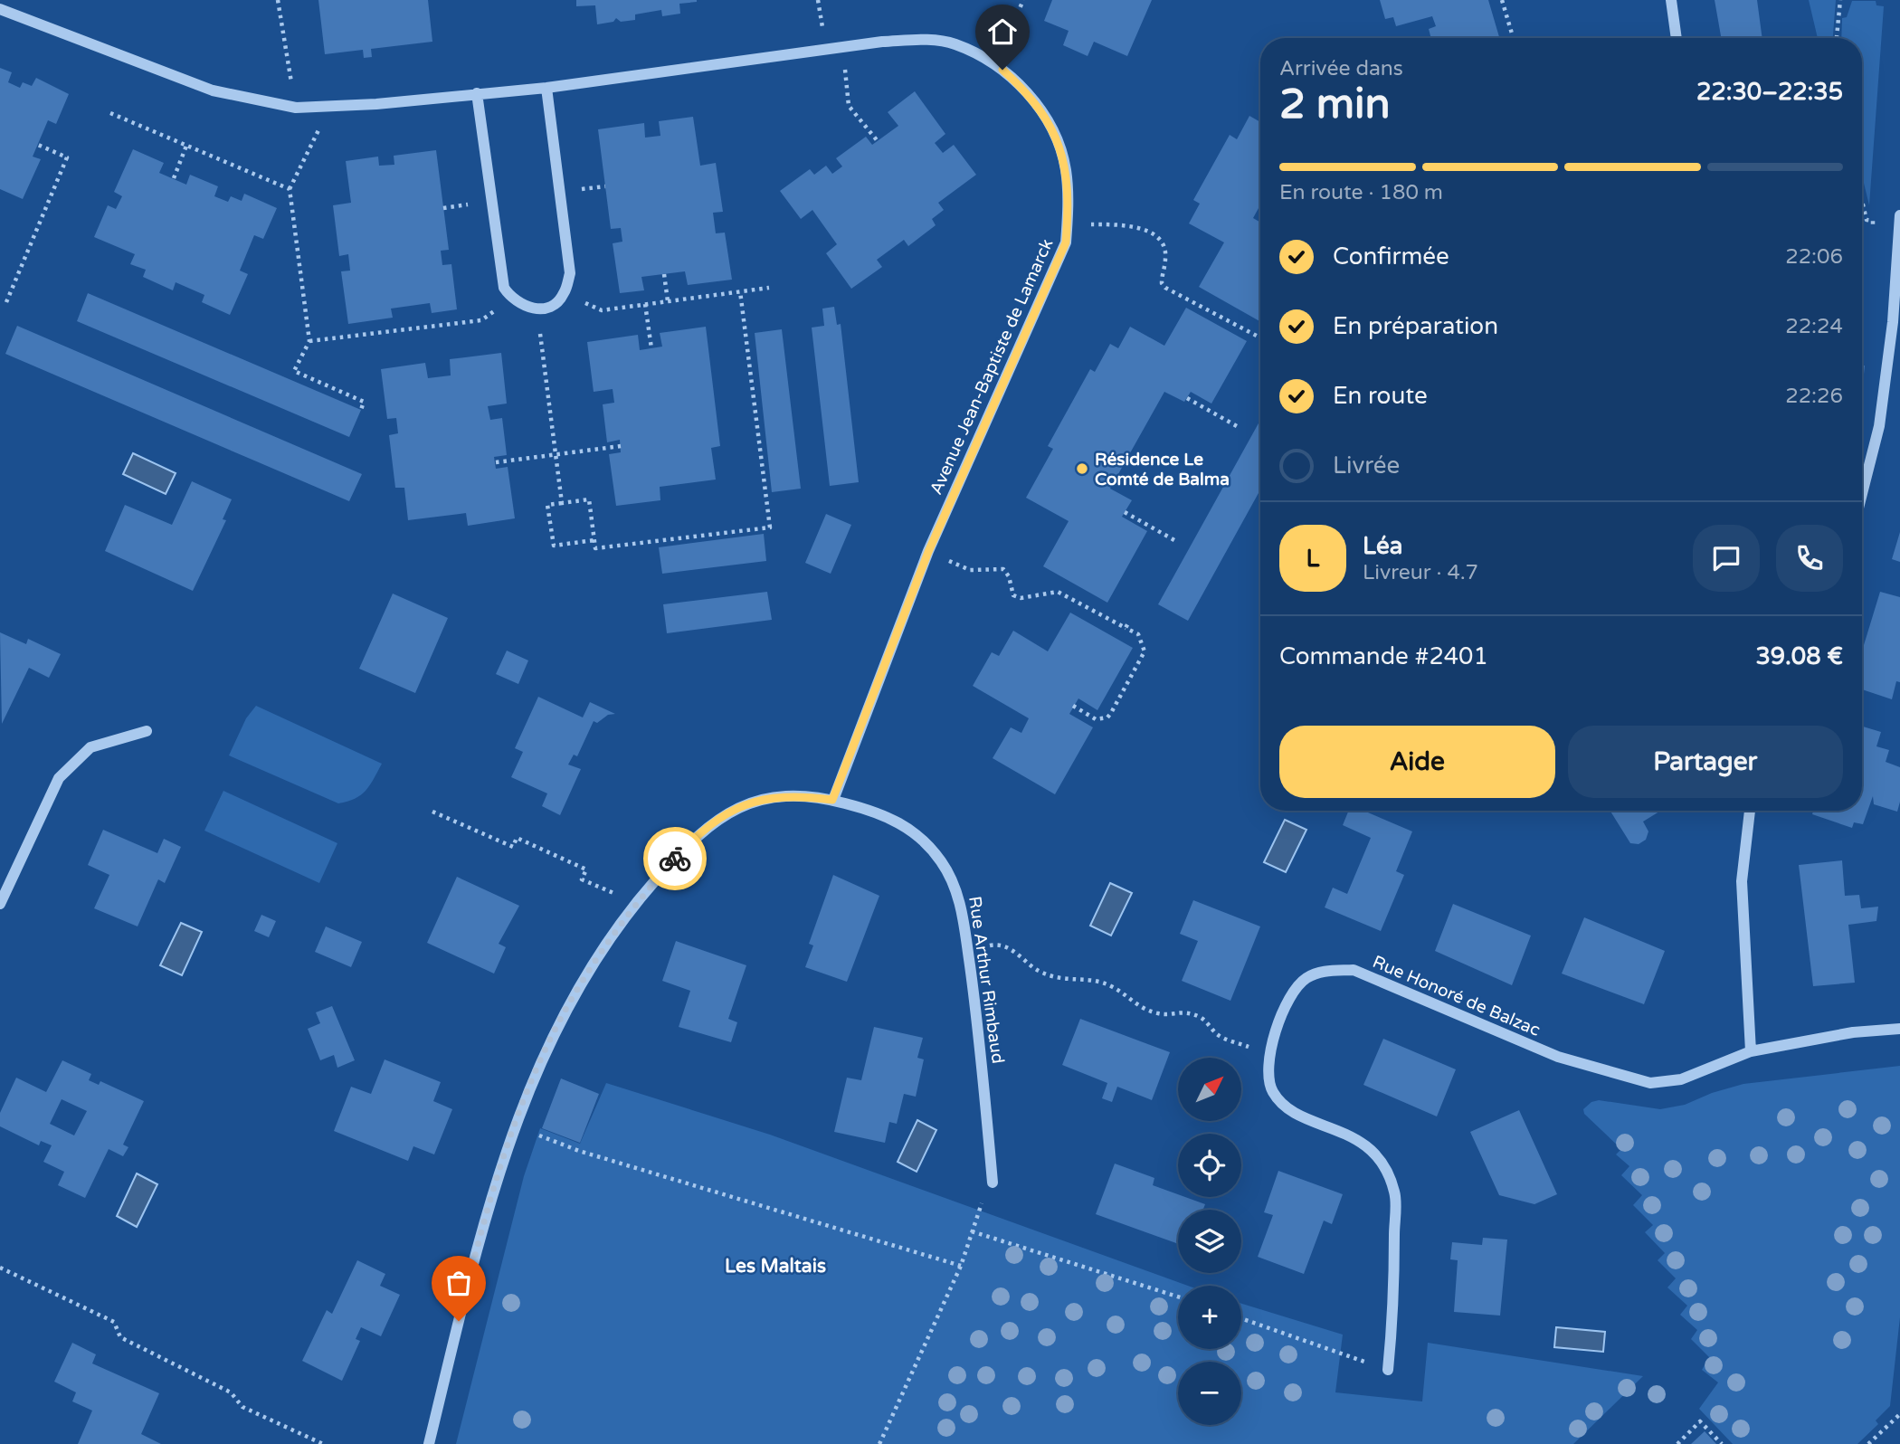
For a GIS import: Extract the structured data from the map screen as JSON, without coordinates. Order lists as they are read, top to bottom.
{
  "streets": {
    "street": ["Avenue Jean-Baptiste de Lamarck", "Rue Arthur Rimbaud", "Rue Honoré de Balzac"]
  },
  "crossings": [
    ["Avenue Jean-Baptiste de Lamarck", "Rue Arthur Rimbaud"]
  ],
  "districts": ["Les Maltais"],
  "places": ["Résidence Le Comté de Balma"],
  "north": "top right",
  "page": {
    "heading": ["2 min", "Arrivée dans", "22:30–22:35"],
    "panel": [
      "Léa",
      "Livreur · 4.7",
      "Commande #2401",
      "39.08 €"
    ],
    "bar": "En route · 180 m",
    "list": [
      ["Confirmée", "22:06"],
      ["En préparation", "22:24"],
      ["En route", "22:26"],
      "Livrée"
    ],
    "round": "L",
    "buttons": ["Aide", "Partager"],
    "map_buttons": ["+", "−"]
  }
}
